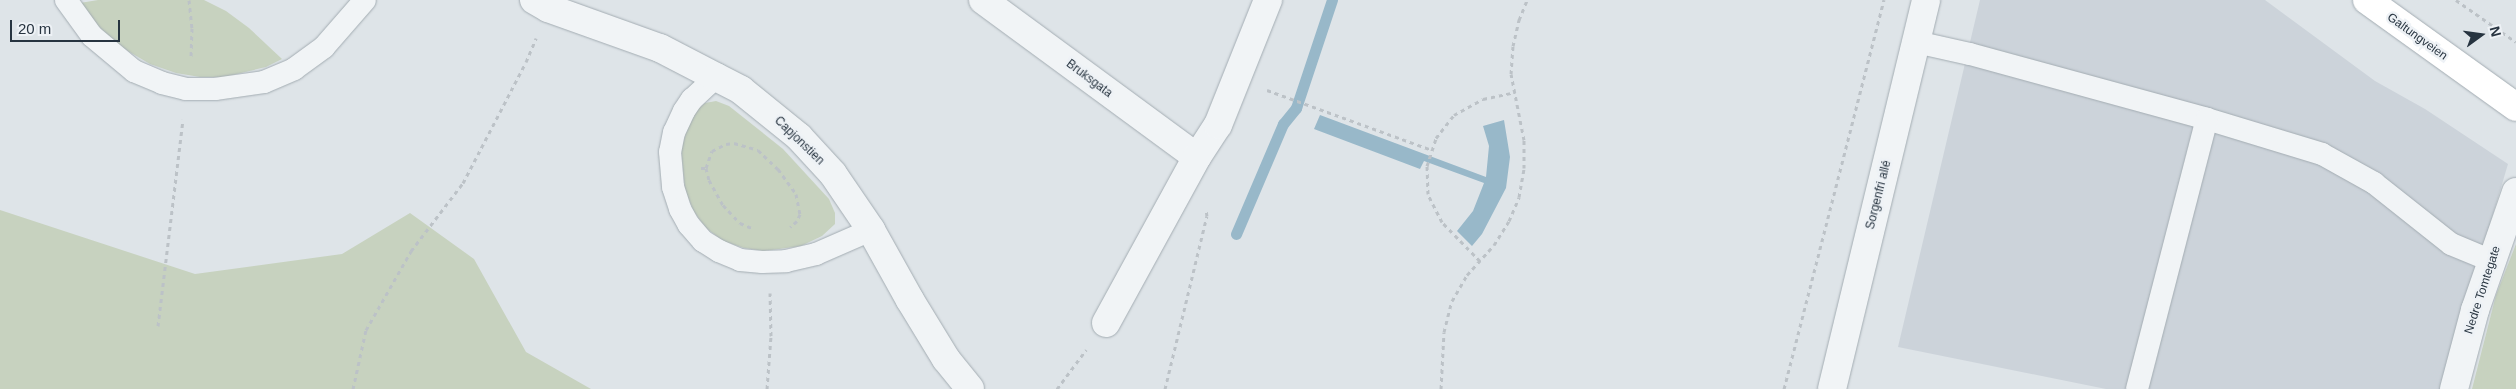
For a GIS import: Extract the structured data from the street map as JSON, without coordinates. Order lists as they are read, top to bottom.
{
  "streets": {
    "main road": ["Galtungveien"],
    "street": [
      "Bruksgata",
      "Capjonstien",
      "Sorgenfri allé",
      "Nedre Tomtegate"
    ]
  },
  "scale_bar": "20 m",
  "north": "right"
}
